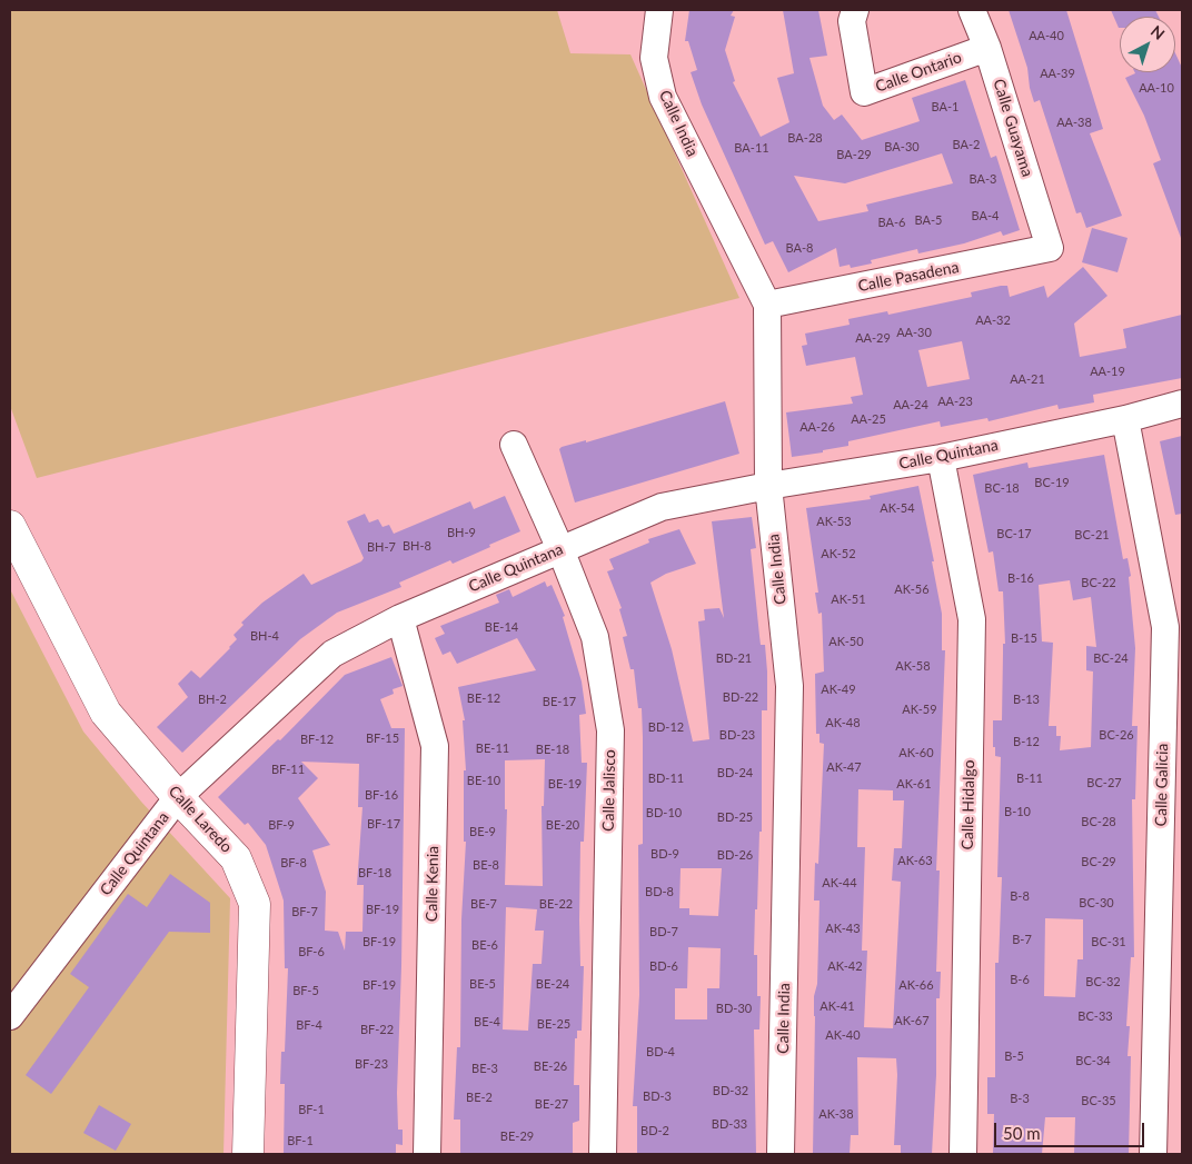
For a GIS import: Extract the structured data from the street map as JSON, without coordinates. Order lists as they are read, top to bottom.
{
  "streets": {
    "main road": ["Calle Laredo"],
    "street": [
      "Calle Ontario",
      "Calle India",
      "Calle Guayama",
      "Calle Pasadena",
      "Calle Quintana",
      "Calle Galicia",
      "Calle Jalisco",
      "Calle Hidalgo",
      "Calle Kenia"
    ]
  },
  "crossings": [
    ["Calle Ontario", "Calle Guayama"],
    ["Calle India", "Calle Pasadena"],
    ["Calle India", "Calle Quintana"],
    ["Calle Guayama", "Calle Pasadena"],
    ["Calle Quintana", "Calle Galicia"],
    ["Calle Quintana", "Calle Jalisco"],
    ["Calle Quintana", "Calle Hidalgo"],
    ["Calle Quintana", "Calle Laredo"],
    ["Calle Quintana", "Calle Kenia"]
  ],
  "house_numbers": [
    "AA-40",
    "AA-39",
    "AA-10",
    "BA-1",
    "AA-38",
    "BA-28",
    "BA-2",
    "BA-30",
    "BA-11",
    "BA-29",
    "BA-3",
    "BA-4",
    "BA-5",
    "BA-6",
    "BA-8",
    "AA-32",
    "AA-30",
    "AA-29",
    "AA-19",
    "AA-21",
    "AA-23",
    "AA-24",
    "AA-25",
    "AA-26",
    "BC-19",
    "BC-18",
    "AK-54",
    "AK-53",
    "BH-9",
    "BC-17",
    "BC-21",
    "BH-8",
    "BH-7",
    "AK-52",
    "B-16",
    "BC-22",
    "AK-56",
    "AK-51",
    "BE-14",
    "BH-4",
    "B-15",
    "AK-50",
    "BD-21",
    "BC-24",
    "AK-58",
    "AK-49",
    "BD-22",
    "BE-12",
    "BH-2",
    "B-13",
    "BE-17",
    "AK-59",
    "AK-48",
    "BD-12",
    "BD-23",
    "BC-26",
    "BF-15",
    "BF-12",
    "B-12",
    "BE-11",
    "BE-18",
    "AK-60",
    "AK-47",
    "BF-11",
    "BD-24",
    "BD-11",
    "B-11",
    "BE-10",
    "BC-27",
    "BE-19",
    "AK-61",
    "BF-16",
    "B-10",
    "BD-10",
    "BD-25",
    "BC-28",
    "BF-17",
    "BF-9",
    "BE-20",
    "BE-9",
    "BD-9",
    "BD-26",
    "AK-63",
    "BC-29",
    "BF-8",
    "BE-8",
    "BF-18",
    "AK-44",
    "BD-8",
    "B-8",
    "BC-30",
    "BE-7",
    "BE-22",
    "BF-19",
    "BF-7",
    "AK-43",
    "BD-7",
    "B-7",
    "BF-19",
    "BC-31",
    "BE-6",
    "BF-6",
    "BD-6",
    "AK-42",
    "B-6",
    "BC-32",
    "BE-5",
    "BE-24",
    "BF-19",
    "AK-66",
    "BF-5",
    "AK-41",
    "BD-30",
    "BC-33",
    "AK-67",
    "BE-4",
    "BE-25",
    "BF-4",
    "BF-22",
    "AK-40",
    "BD-4",
    "B-5",
    "BC-34",
    "BF-23",
    "BE-26",
    "BE-3",
    "BD-32",
    "BD-3",
    "BE-2",
    "B-3",
    "BC-35",
    "BE-27",
    "BF-1",
    "AK-38",
    "BD-33",
    "BD-2",
    "BE-29",
    "BF-1"
  ],
  "scale_bar": "50 m",
  "north": "top right"
}
